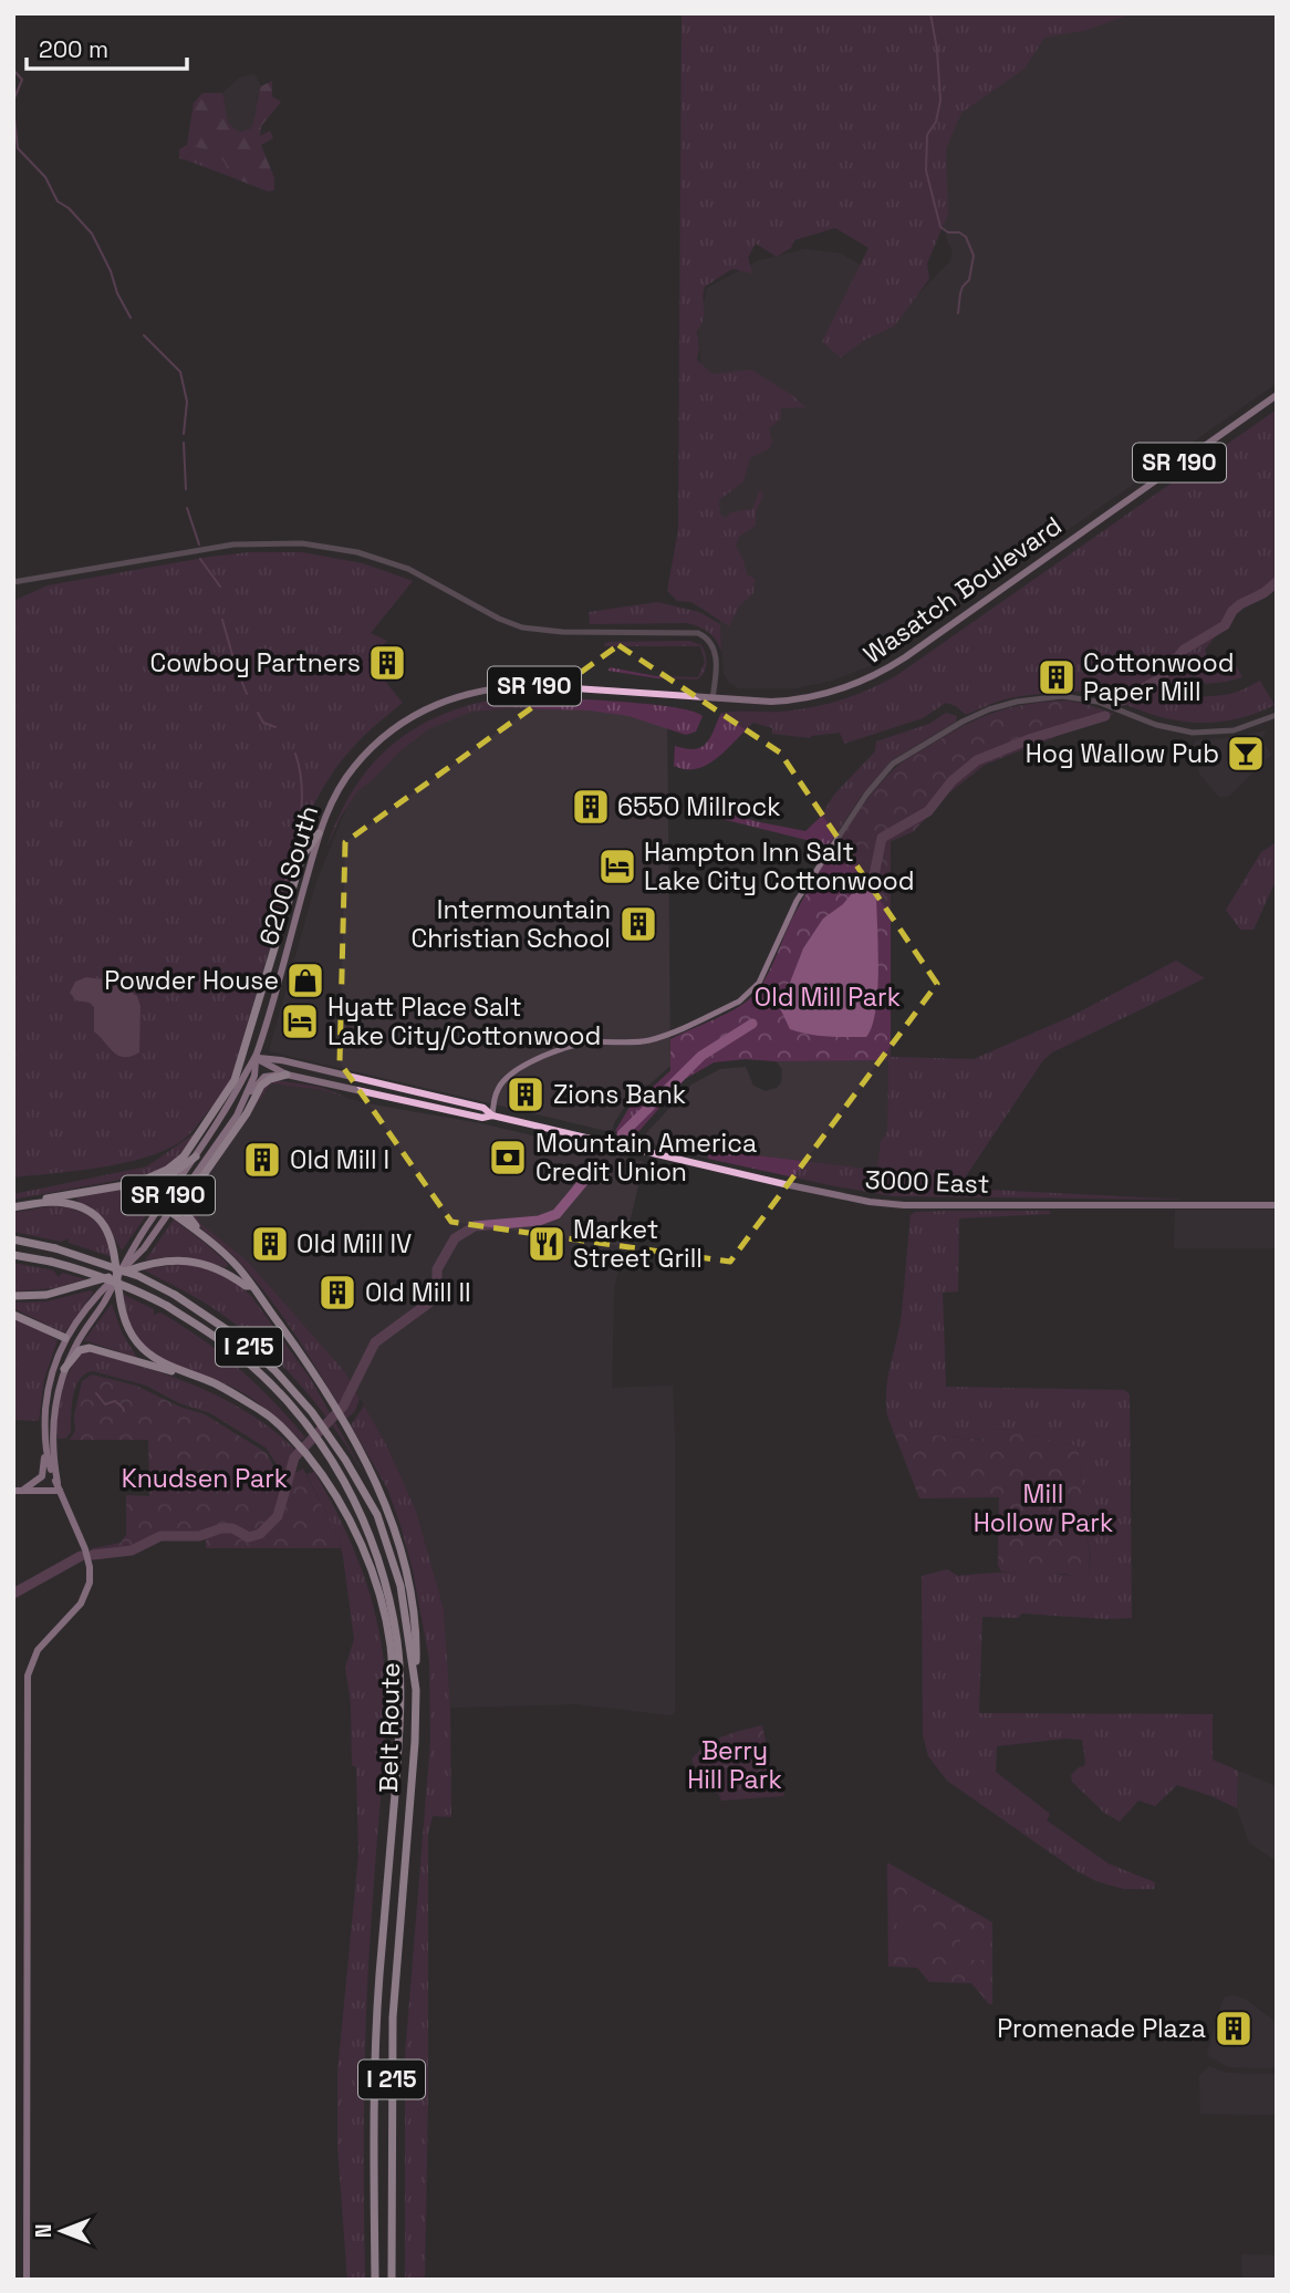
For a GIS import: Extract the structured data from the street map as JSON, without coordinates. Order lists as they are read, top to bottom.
{
  "streets": {
    "highway": ["I 215", "Belt Route"],
    "main road": [
      "SR 190",
      "Wasatch Boulevard",
      "6200 South",
      "3000 East"
    ]
  },
  "crossings": [
    ["Wasatch Boulevard", "6200 South"],
    ["6200 South", "3000 East"]
  ],
  "parks": [
    "Old Mill Park",
    "Knudsen Park",
    "Mill Hollow Park",
    "Berry Hill Park"
  ],
  "places": {
    "building": [
      "Cowboy Partners",
      "Cottonwood Paper Mill",
      "6550 Millrock",
      "Intermountain Christian School",
      "Zions Bank",
      "Old Mill I",
      "Old Mill IV",
      "Old Mill II",
      "Promenade Plaza"
    ],
    "bar": ["Hog Wallow Pub"],
    "hotel": ["Hampton Inn Salt Lake City Cottonwood", "Hyatt Place Salt Lake City/Cottonwood"],
    "shop": ["Powder House"],
    "bank": ["Mountain America Credit Union"],
    "restaurant": ["Market Street Grill"]
  },
  "scale_bar": "200 m",
  "north": "left"
}
